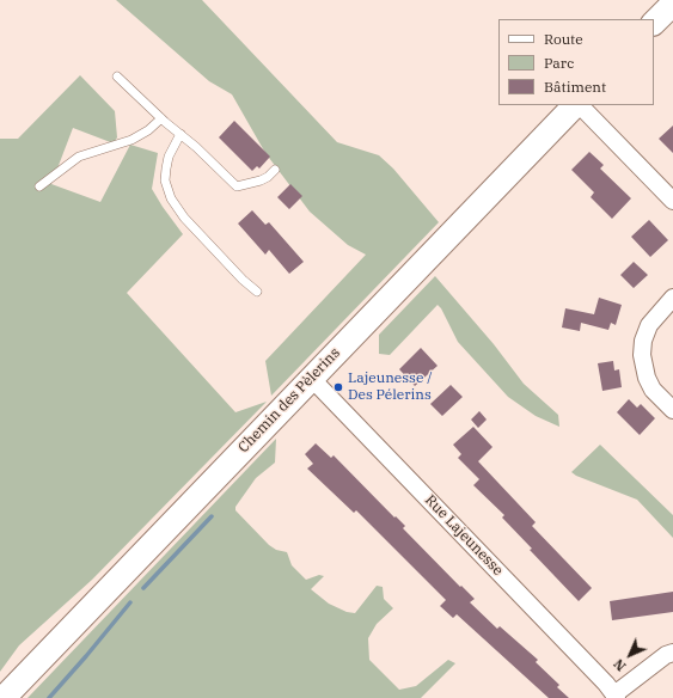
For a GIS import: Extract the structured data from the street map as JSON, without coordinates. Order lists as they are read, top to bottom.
{
  "streets": {
    "street": ["Chemin des Pèlerins", "Rue Lajeunesse"]
  },
  "crossings": [
    ["Chemin des Pèlerins", "Rue Lajeunesse"]
  ],
  "places": ["Lajeunesse / Des Pélerins"],
  "legend": ["Route", "Parc", "Bâtiment"],
  "north": "bottom left"
}
